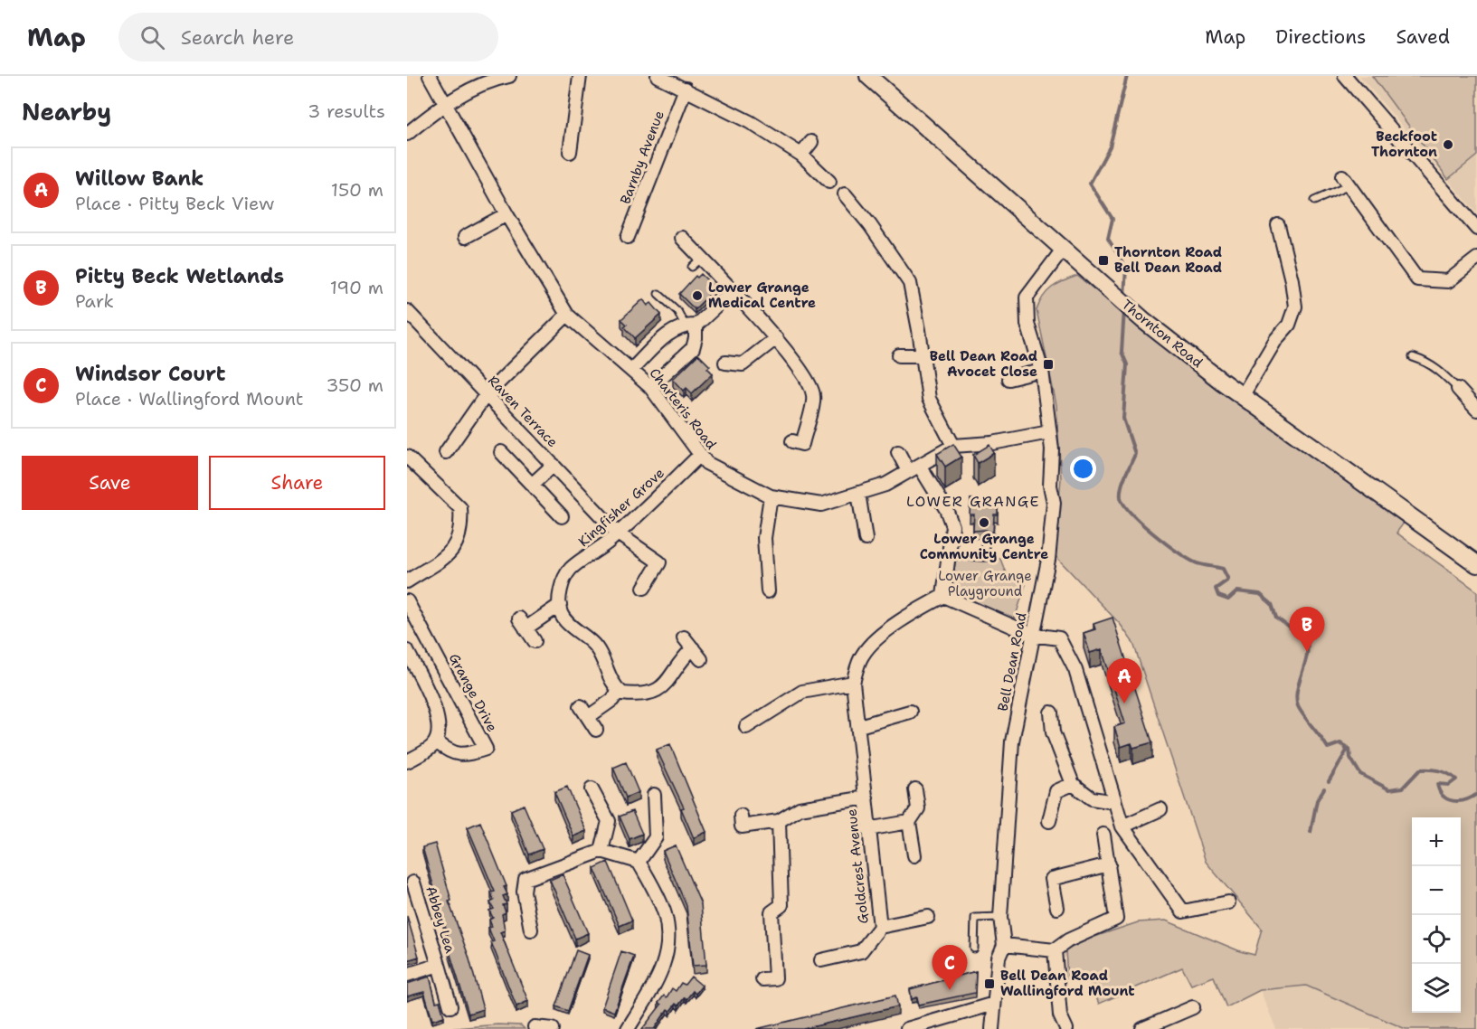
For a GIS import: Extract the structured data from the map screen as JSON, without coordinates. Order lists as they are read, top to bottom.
{
  "streets": {
    "main road": ["Thornton Road"],
    "street": [
      "Barnby Avenue",
      "Charteris Road",
      "Raven Terrace",
      "Kingfisher Grove",
      "Bell Dean Road",
      "Grange Drive",
      "Goldcrest Avenue",
      "Abbey Lea"
    ]
  },
  "crossings": [
    ["Thornton Road", "Bell Dean Road"],
    ["Charteris Road", "Kingfisher Grove"],
    ["Charteris Road", "Bell Dean Road"],
    ["Raven Terrace", "Kingfisher Grove"]
  ],
  "districts": ["LOWER GRANGE"],
  "parks": ["Lower Grange Playground"],
  "places": {
    "other": ["Beckfoot Thornton", "Lower Grange Medical Centre", "Lower Grange Community Centre"],
    "transit": ["Thornton Road Bell Dean Road", "Bell Dean Road Avocet Close", "Bell Dean Road Wallingford Mount"]
  },
  "page": {
    "header": "Map",
    "search": "Search here",
    "nav": ["Map", "Directions", "Saved"],
    "heading": ["Nearby", "3 results"],
    "list": [
      {
        "mark": "A",
        "name": "Willow Bank",
        "note": "Place · Pitty Beck View",
        "value": "150 m"
      },
      {
        "mark": "B",
        "name": "Pitty Beck Wetlands",
        "note": "Park",
        "value": "190 m"
      },
      {
        "mark": "C",
        "name": "Windsor Court",
        "note": "Place · Wallingford Mount",
        "value": "350 m"
      }
    ],
    "buttons": ["Save", "Share"],
    "pins": ["B", "A", "C"],
    "map_buttons": ["+", "−"]
  }
}
